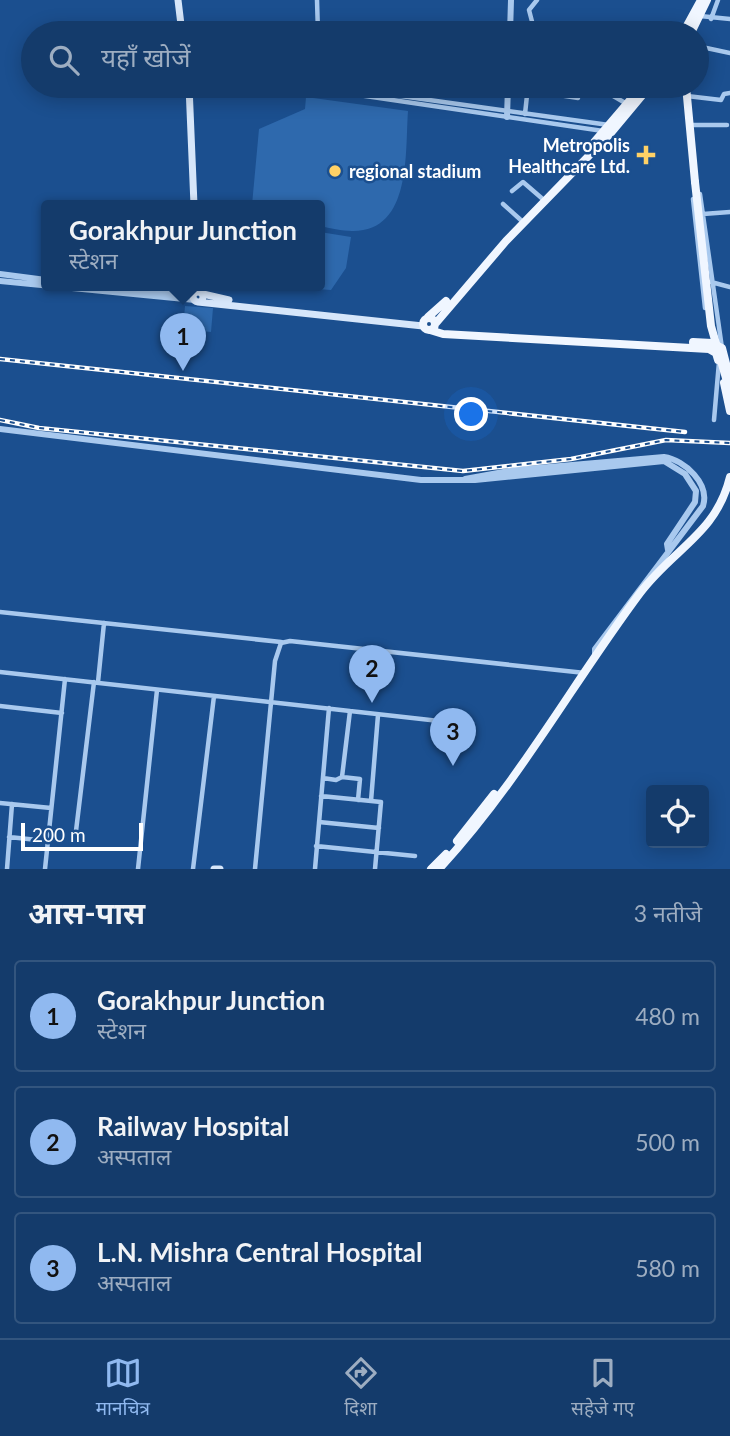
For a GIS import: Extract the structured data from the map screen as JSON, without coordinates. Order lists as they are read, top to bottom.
{
  "places": {
    "health": ["Metropolis Healthcare Ltd."],
    "other": ["regional stadium"]
  },
  "scale_bar": "200 m",
  "page": {
    "search": "यहाँ खोजें",
    "popup": ["Gorakhpur Junction", "स्टेशन"],
    "pins": ["1", "2", "3"],
    "scale": "200 m",
    "heading": ["आस-पास", "3 नतीजे"],
    "list": [
      {
        "mark": "1",
        "name": "Gorakhpur Junction",
        "note": "स्टेशन",
        "value": "480 m"
      },
      {
        "mark": "2",
        "name": "Railway Hospital",
        "note": "अस्पताल",
        "value": "500 m"
      },
      {
        "mark": "3",
        "name": "L.N. Mishra Central Hospital",
        "note": "अस्पताल",
        "value": "580 m"
      }
    ],
    "nav": ["मानचित्र", "दिशा", "सहेजे गए"]
  }
}
